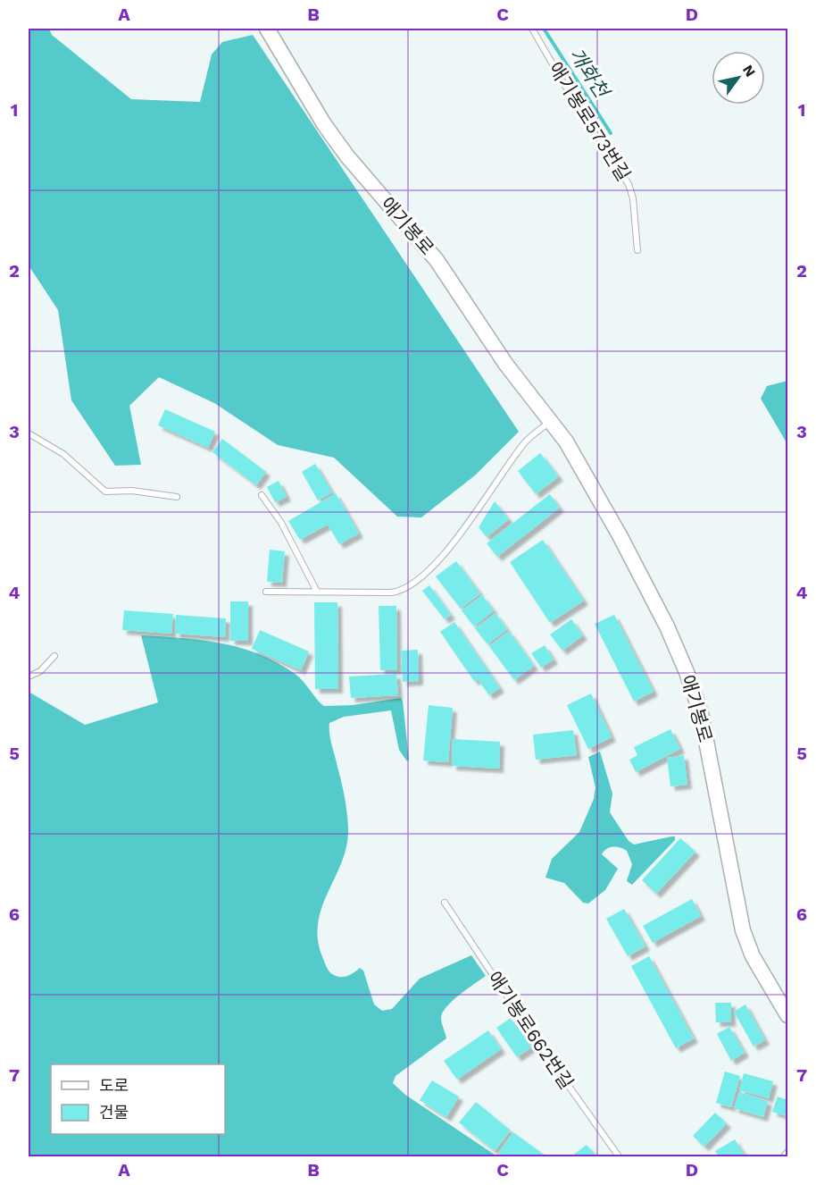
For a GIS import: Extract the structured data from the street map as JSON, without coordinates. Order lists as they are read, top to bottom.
{
  "streets": {
    "main road": ["애기봉로"],
    "lane": ["애기봉로573번길", "애기봉로662번길"]
  },
  "water": ["개화천"],
  "legend": ["도로", "건물"],
  "north": "top right",
  "grid": {
    "columns": [
      "A",
      "B",
      "C",
      "D"
    ],
    "rows": [
      "1",
      "2",
      "3",
      "4",
      "5",
      "6",
      "7"
    ]
  }
}
